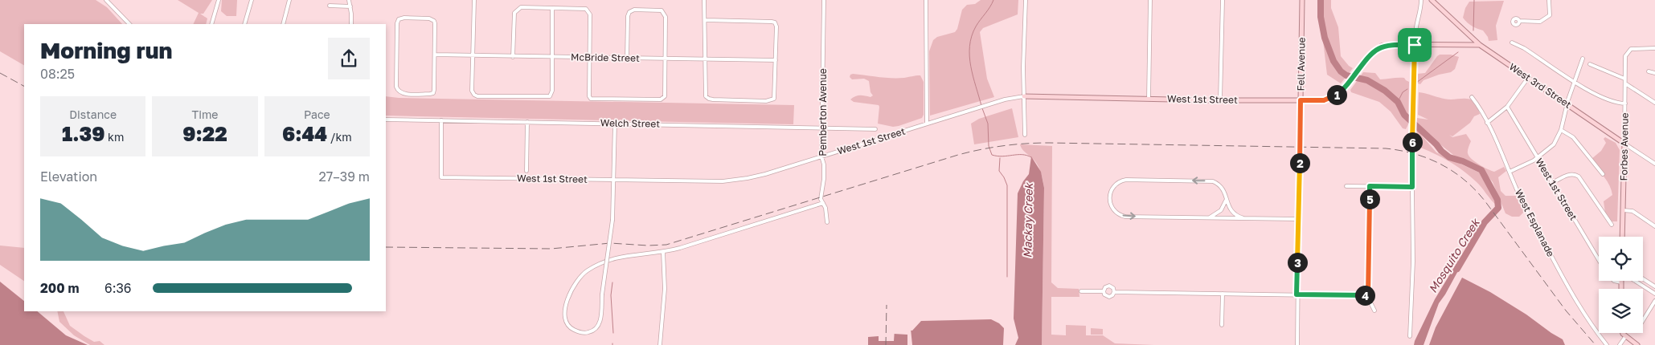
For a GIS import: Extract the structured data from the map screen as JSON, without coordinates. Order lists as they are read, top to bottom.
{
  "streets": {
    "main road": [
      "Fell Avenue",
      "West 3rd Street",
      "West 1st Street",
      "Forbes Avenue"
    ],
    "street": [
      "McBride Street",
      "Pemberton Avenue",
      "Welch Street",
      "West Esplanade"
    ]
  },
  "crossings": [
    ["Fell Avenue", "West 1st Street"],
    ["West 3rd Street", "West 1st Street"],
    ["West 3rd Street", "Forbes Avenue"],
    ["West 1st Street", "Pemberton Avenue"],
    ["West 1st Street", "Welch Street"],
    ["Pemberton Avenue", "Welch Street"]
  ],
  "water": ["Mackay Creek", "Mosquito Creek"],
  "page": {
    "heading": ["Morning run", "08:25"],
    "pins": [
      "1",
      "6",
      "2",
      "5",
      "3",
      "4"
    ],
    "stats": [
      ["Distance", "1.39 km"],
      ["Time", "9:22"],
      ["Pace", "6:44 /km"]
    ],
    "chart": ["Elevation", "27–39 m"],
    "list": [
      {
        "name": "200 m",
        "note": "6:36"
      }
    ]
  }
}
